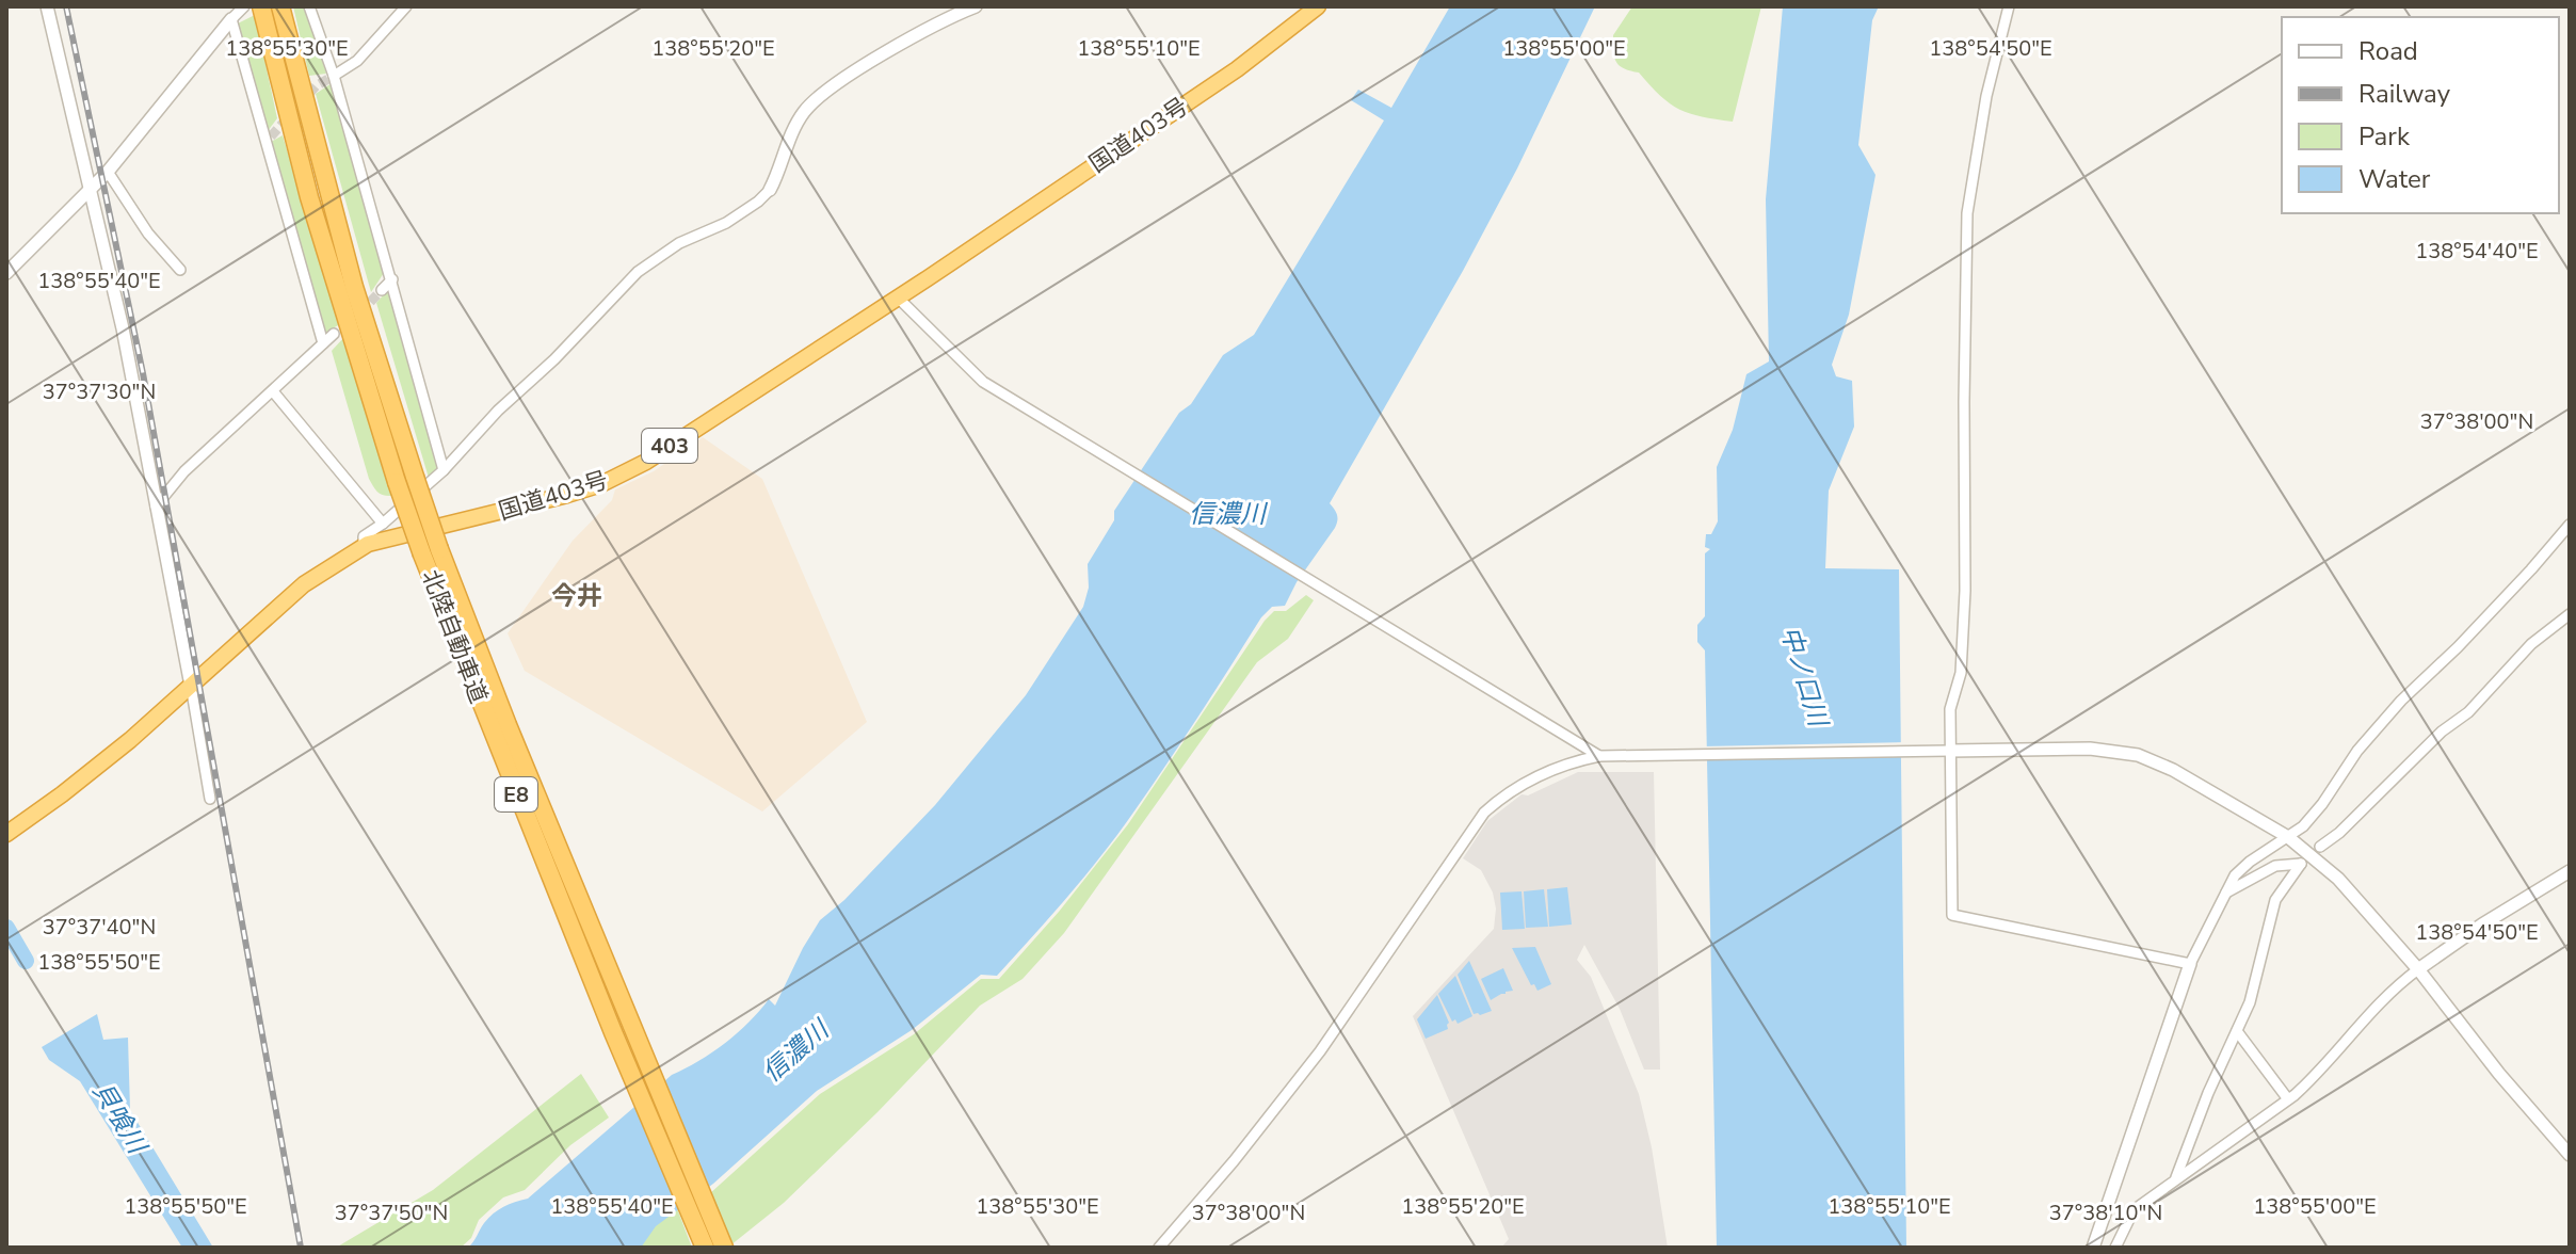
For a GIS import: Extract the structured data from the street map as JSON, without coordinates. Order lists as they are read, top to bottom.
{
  "streets": {
    "highway": [
      "国道403号",
      "403",
      "北陸自動車道",
      "E8"
    ]
  },
  "districts": ["今井"],
  "water": ["信濃川", "中ノ口川", "貝喰川"],
  "legend": [
    "Road",
    "Railway",
    "Park",
    "Water"
  ],
  "coordinates": [
    "138°55'30\"E",
    "138°55'20\"E",
    "138°55'10\"E",
    "138°55'00\"E",
    "138°54'50\"E",
    "138°54'40\"E",
    "138°55'40\"E",
    "37°37'30\"N",
    "37°38'00\"N",
    "37°37'40\"N",
    "138°55'50\"E",
    "37°37'50\"N",
    "37°38'10\"N"
  ]
}
